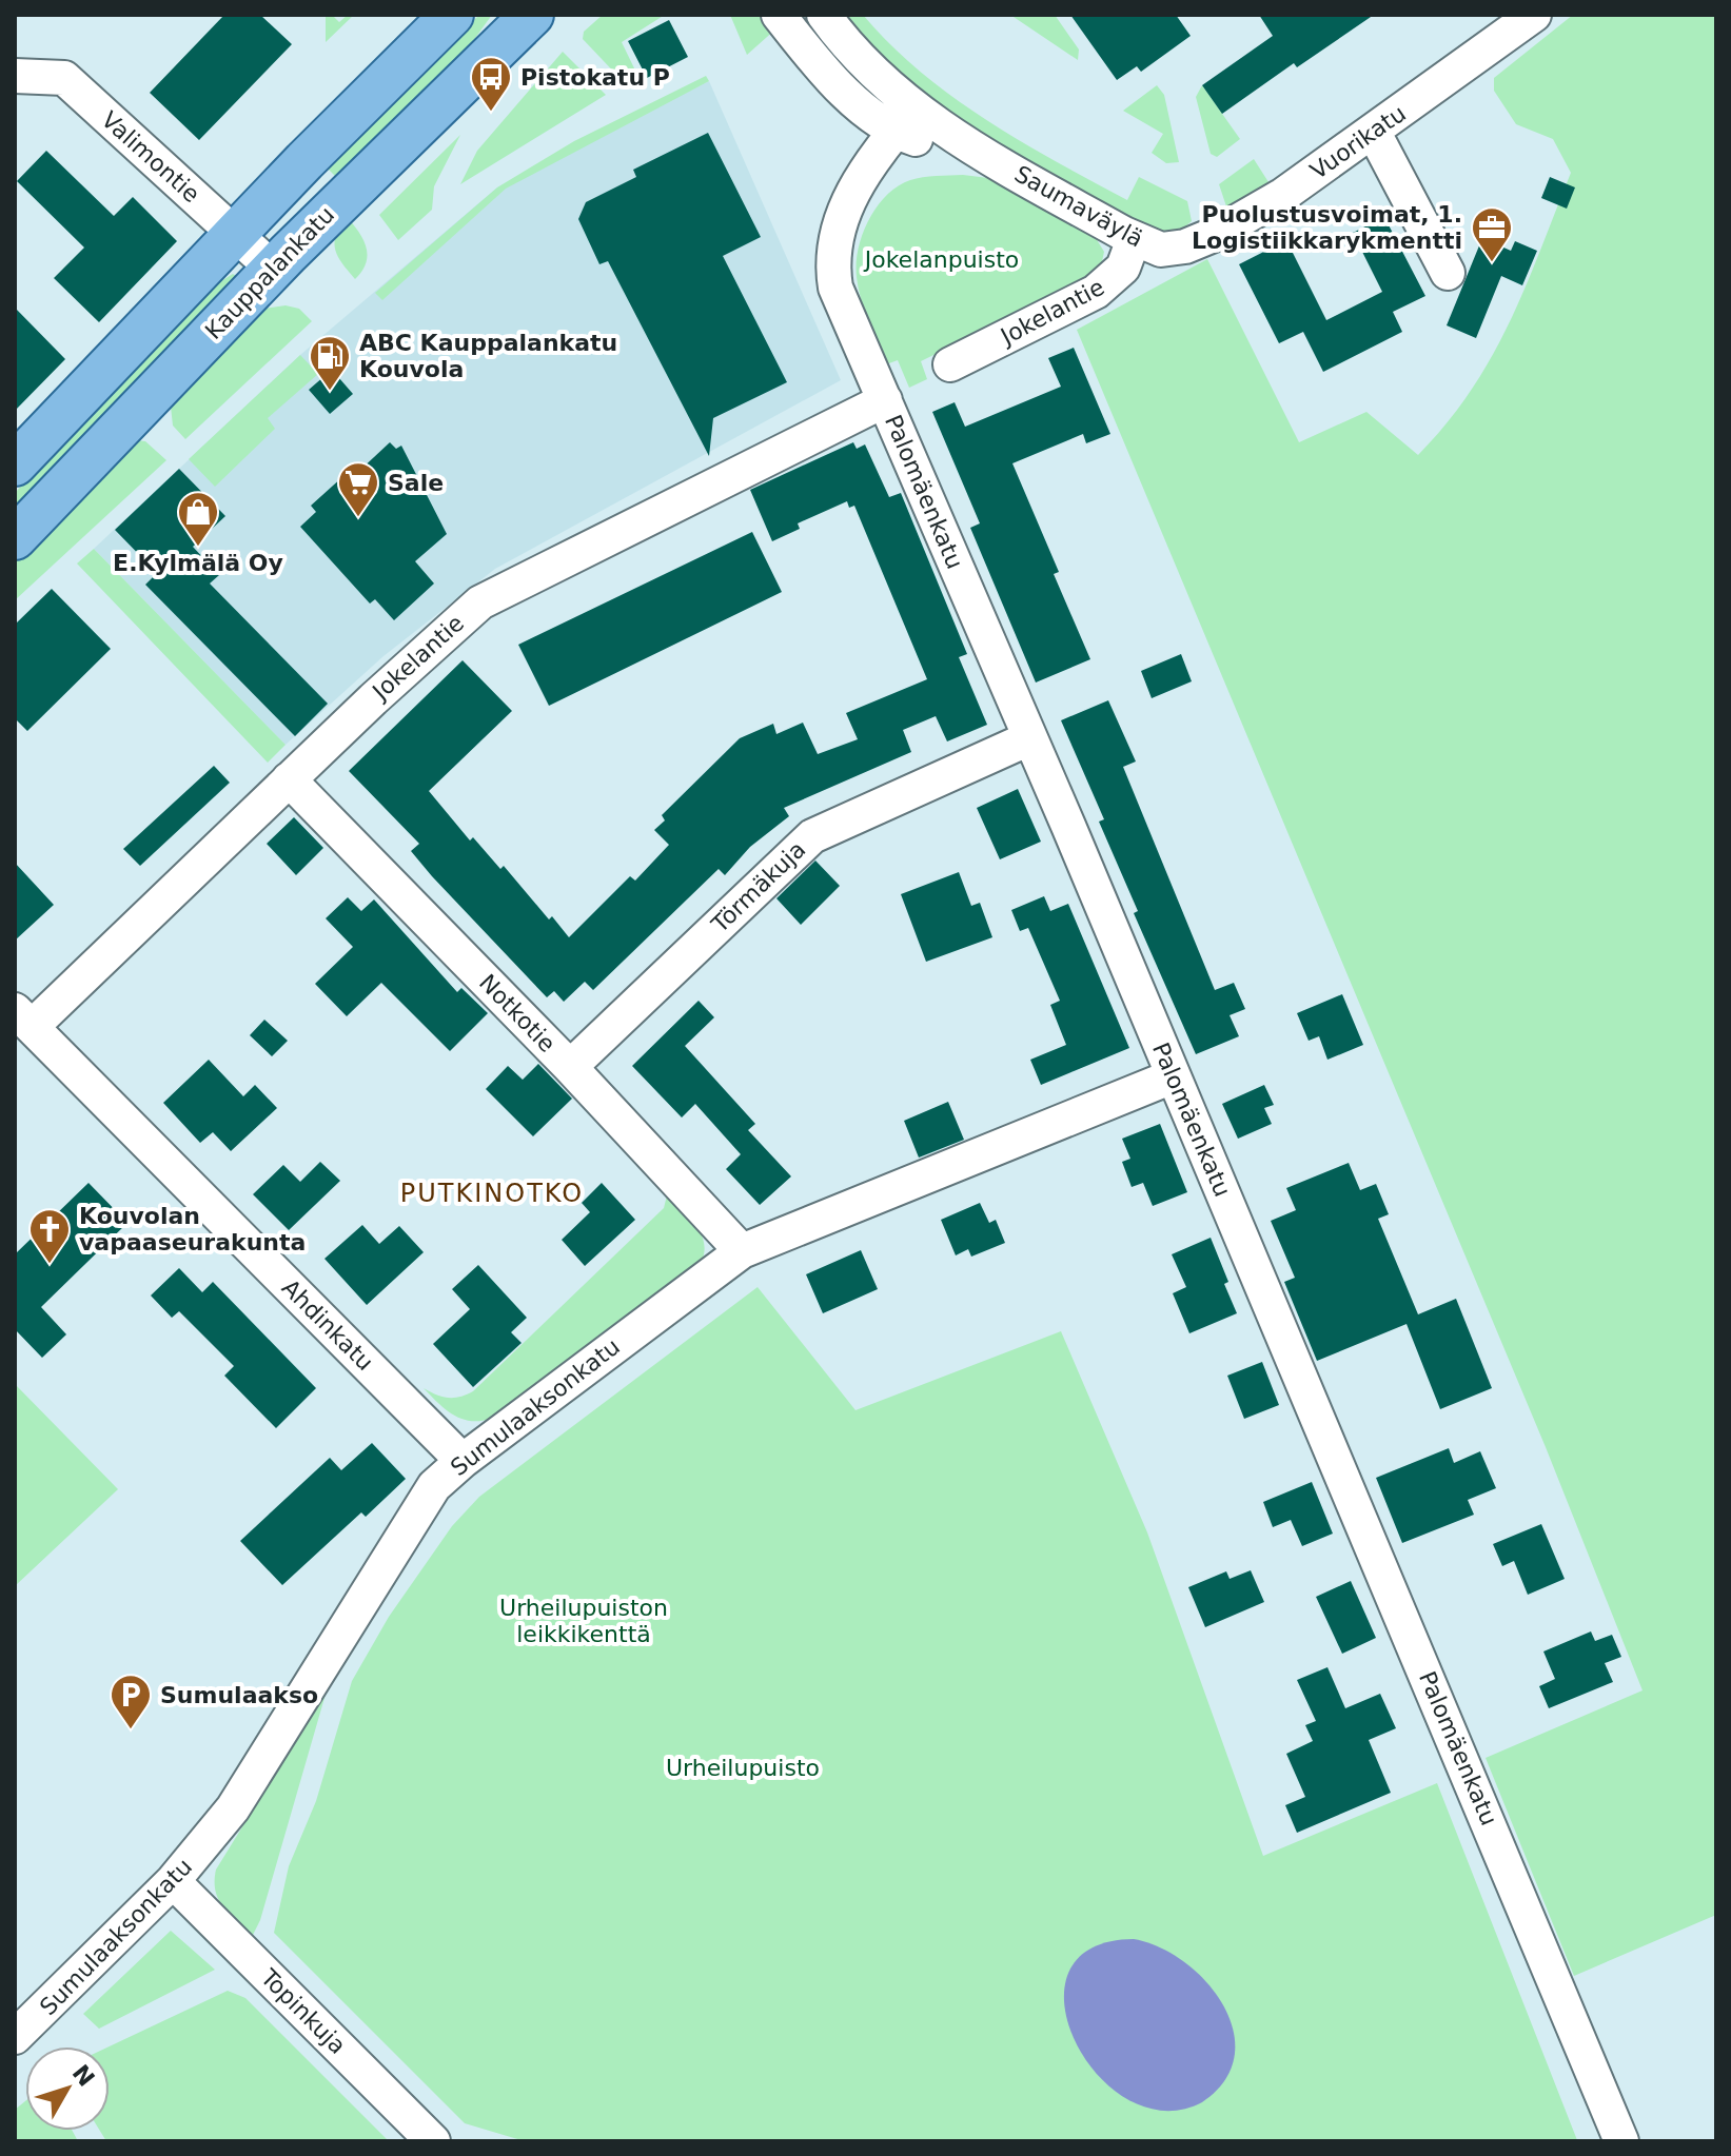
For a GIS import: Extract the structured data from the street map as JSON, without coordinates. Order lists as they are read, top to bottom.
{
  "streets": {
    "main road": ["Kauppalankatu"],
    "street": [
      "Vuorikatu",
      "Valimontie",
      "Saumaväylä",
      "Jokelantie",
      "Palomäenkatu",
      "Törmäkuja",
      "Notkotie",
      "Ahdinkatu",
      "Sumulaaksonkatu",
      "Topinkuja"
    ]
  },
  "crossings": [
    ["Vuorikatu", "Saumaväylä"],
    ["Valimontie", "Kauppalankatu"],
    ["Saumaväylä", "Jokelantie"],
    ["Saumaväylä", "Palomäenkatu"],
    ["Jokelantie", "Palomäenkatu"],
    ["Jokelantie", "Notkotie"],
    ["Jokelantie", "Ahdinkatu"],
    ["Palomäenkatu", "Törmäkuja"],
    ["Palomäenkatu", "Sumulaaksonkatu"],
    ["Törmäkuja", "Notkotie"],
    ["Notkotie", "Sumulaaksonkatu"],
    ["Ahdinkatu", "Sumulaaksonkatu"],
    ["Sumulaaksonkatu", "Topinkuja"]
  ],
  "districts": ["PUTKINOTKO"],
  "parks": ["Jokelanpuisto", "Urheilupuiston leikkikenttä", "Urheilupuisto"],
  "places": {
    "bus stop": ["Pistokatu P"],
    "office": ["Puolustusvoimat, 1. Logistiikkarykmentti"],
    "fuel station": ["ABC Kauppalankatu Kouvola"],
    "supermarket": ["Sale"],
    "shop": ["E.Kylmälä Oy"],
    "church": ["Kouvolan vapaaseurakunta"],
    "parking": ["Sumulaakso"]
  },
  "north": "top right"
}
